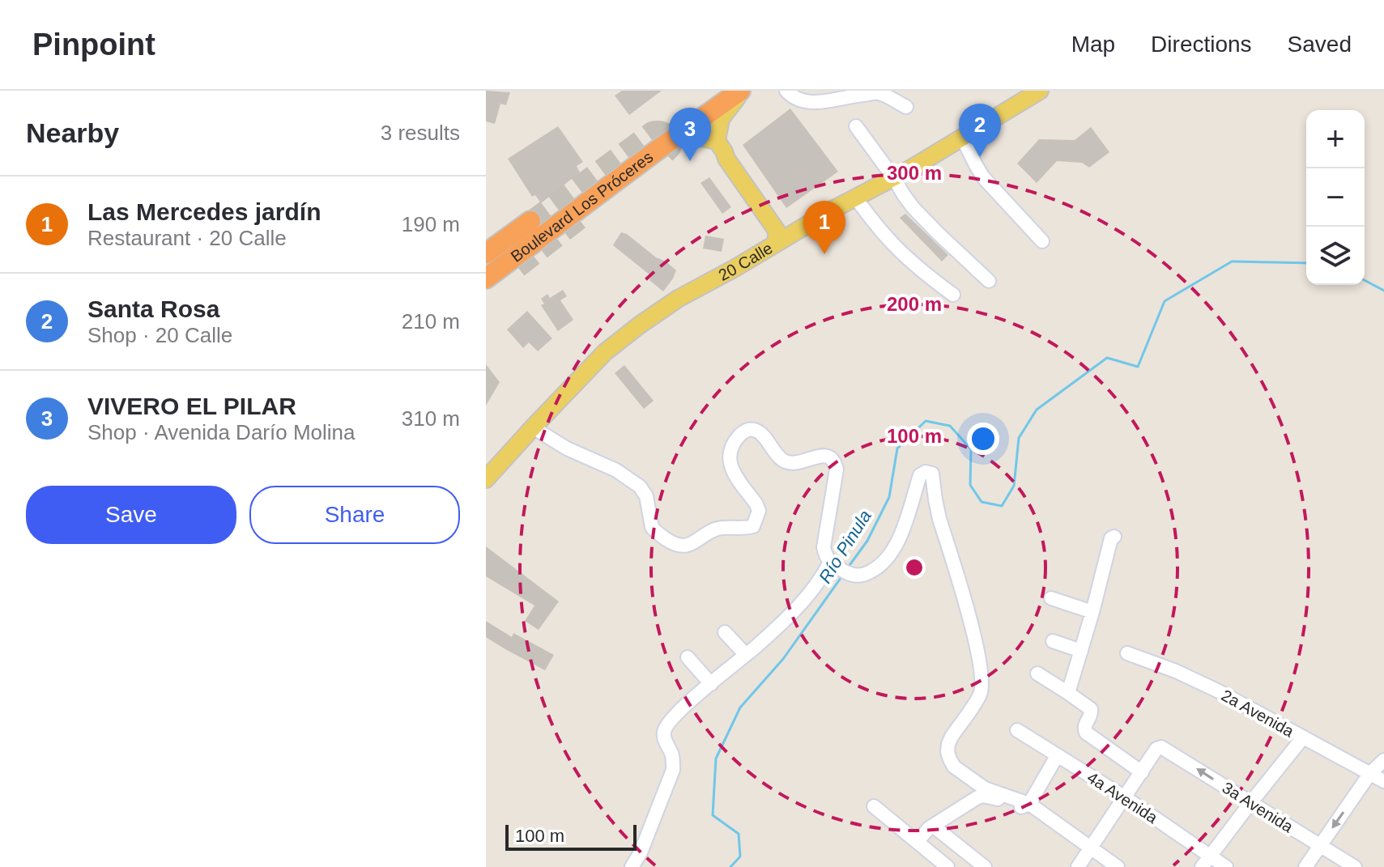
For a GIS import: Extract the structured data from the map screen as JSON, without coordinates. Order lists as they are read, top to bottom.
{
  "streets": {
    "highway": ["Boulevard Los Próceres"],
    "main road": ["20 Calle"],
    "street": ["2a Avenida", "4a Avenida", "3a Avenida"]
  },
  "one_way": ["3a Avenida"],
  "water": ["Río Pinula"],
  "scale_bar": "100 m",
  "page": {
    "header": "Pinpoint",
    "nav": ["Map", "Directions", "Saved"],
    "heading": ["Nearby", "3 results"],
    "pins": ["2", "3", "1"],
    "map_buttons": ["+", "−"],
    "list": [
      {
        "mark": "1",
        "name": "Las Mercedes jardín",
        "note": "Restaurant · 20 Calle",
        "value": "190 m"
      },
      {
        "mark": "2",
        "name": "Santa Rosa",
        "note": "Shop · 20 Calle",
        "value": "210 m"
      },
      {
        "mark": "3",
        "name": "VIVERO EL PILAR",
        "note": "Shop · Avenida Darío Molina",
        "value": "310 m"
      }
    ],
    "buttons": ["Save", "Share"],
    "scale": "100 m"
  },
  "rings": ["300 m", "200 m", "100 m"]
}
